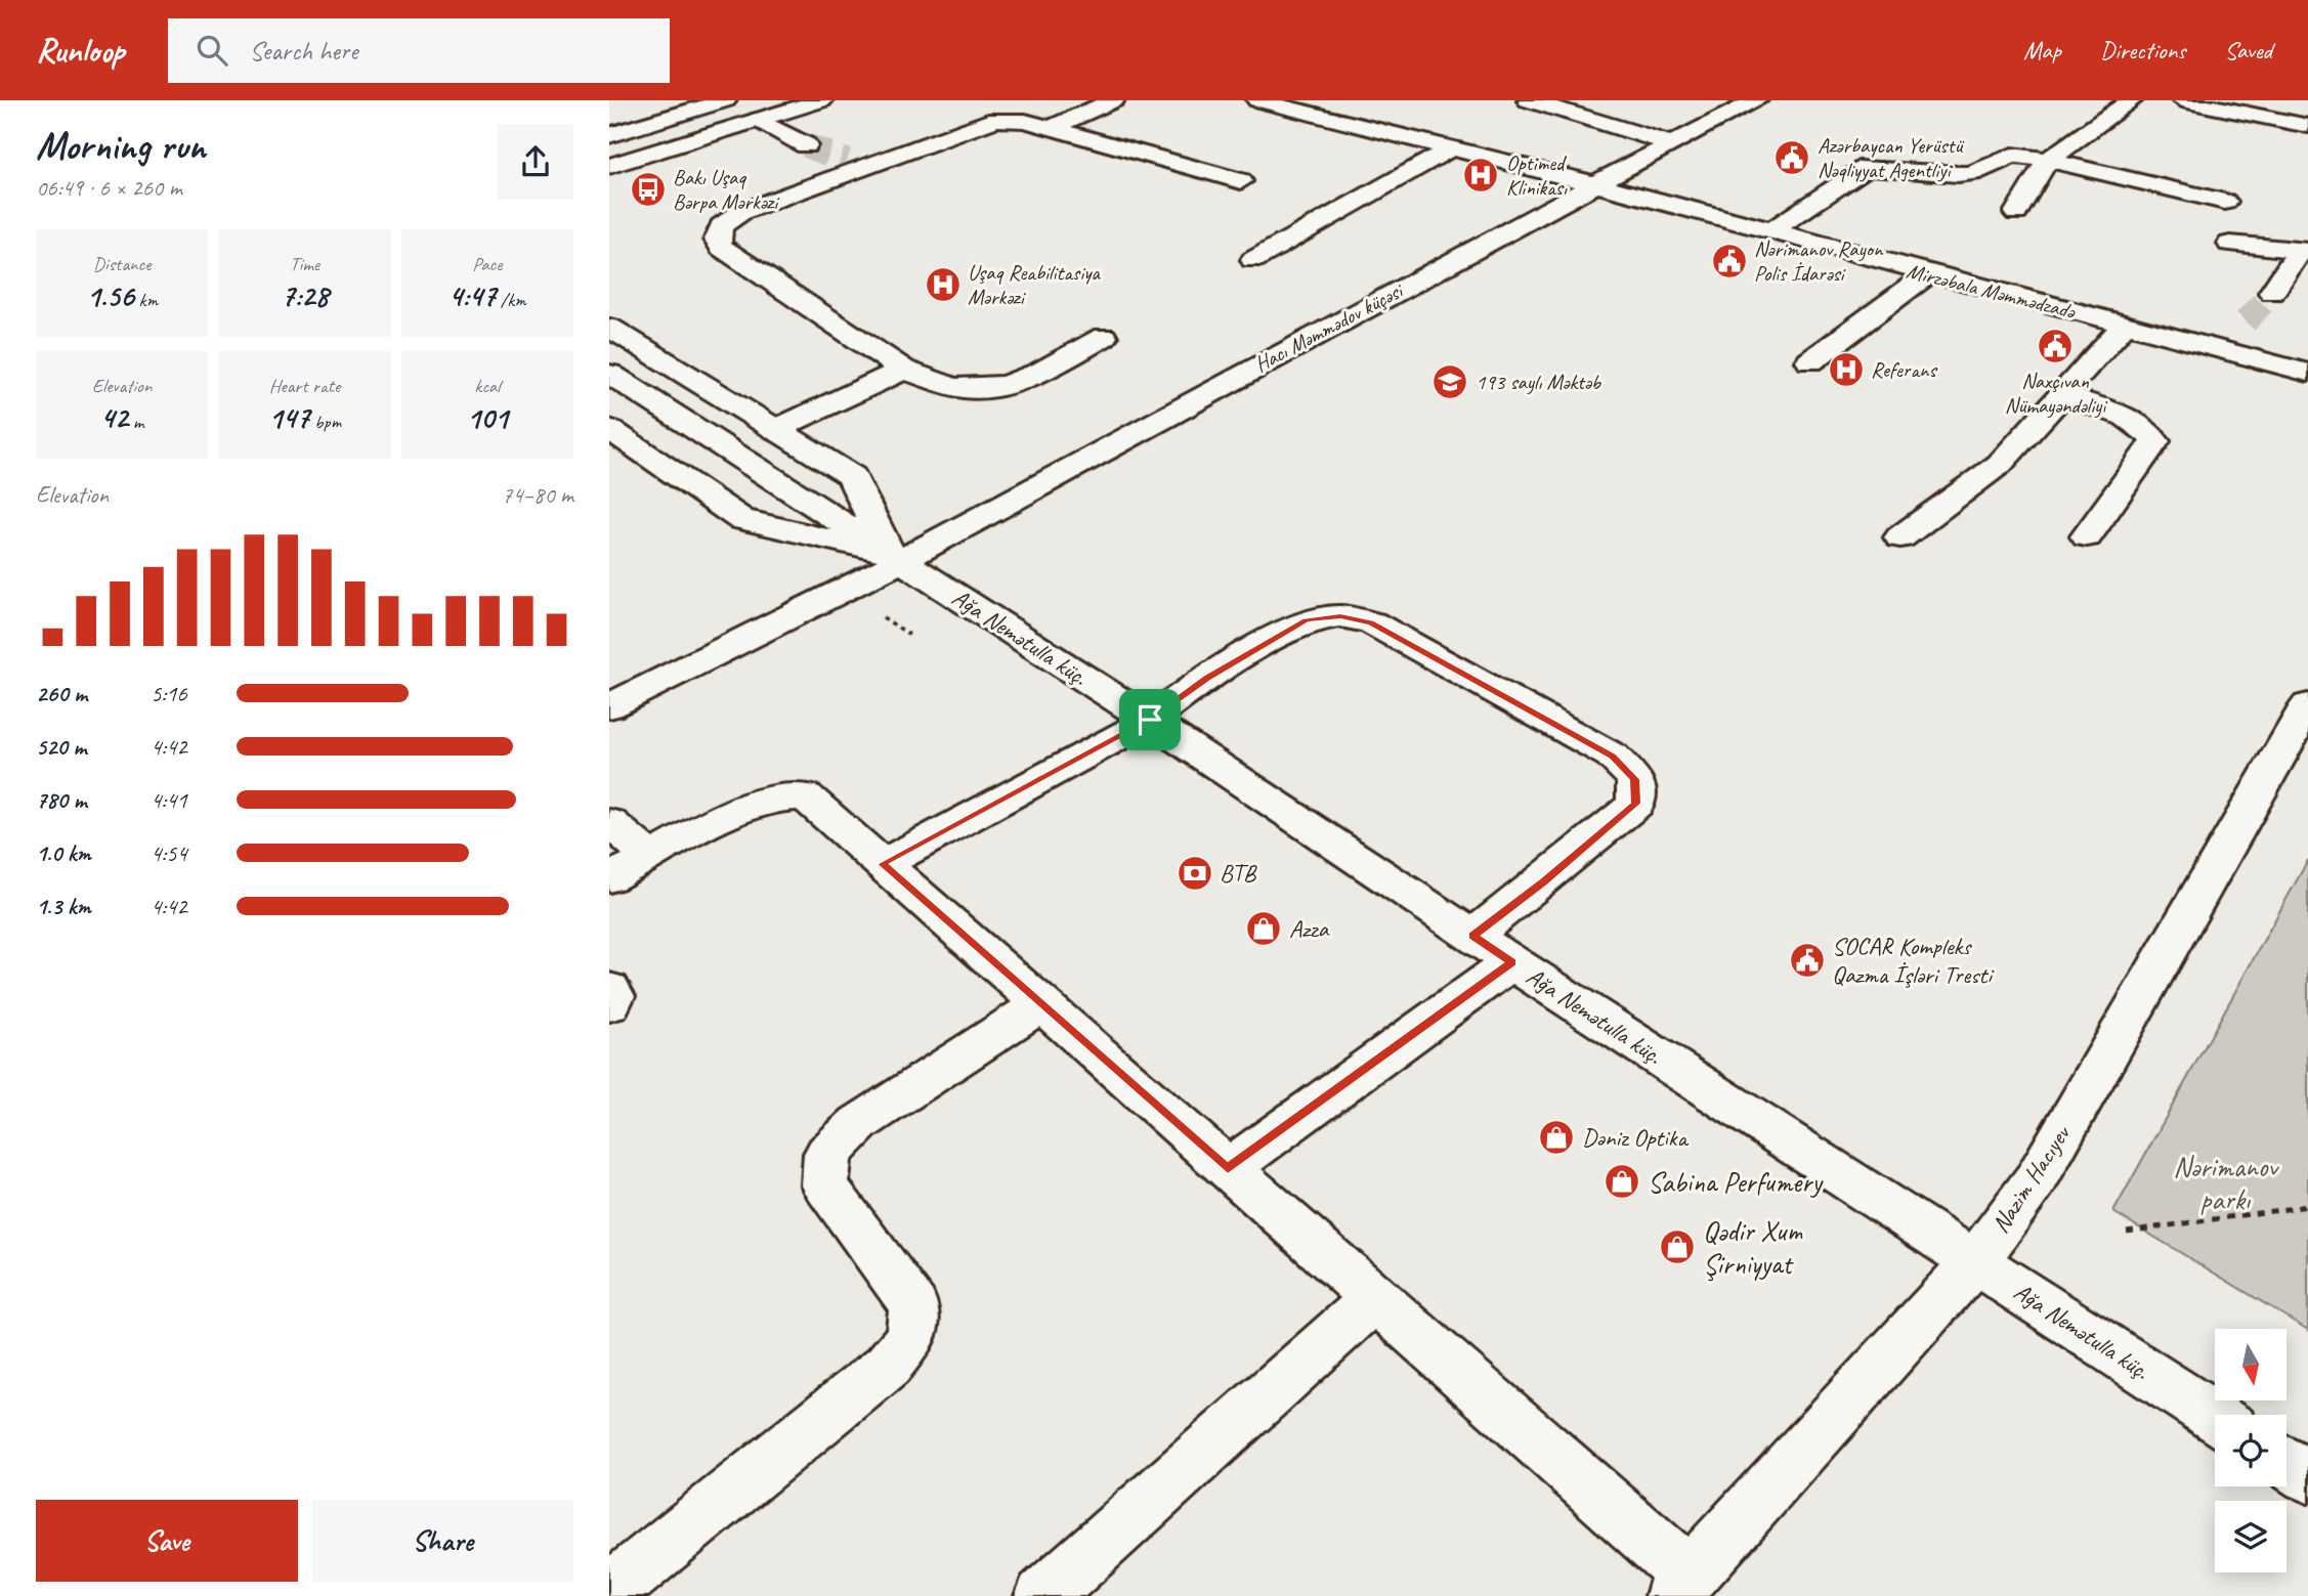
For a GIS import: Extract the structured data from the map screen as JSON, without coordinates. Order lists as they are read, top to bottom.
{
  "streets": {
    "main road": [
      "Mirzəbala Məmmədzadə",
      "Hacı Məmmədov küçəsi",
      "Ağa Nemətulla küç.",
      "Nazim Hacıyev"
    ]
  },
  "crossings": [
    ["Mirzəbala Məmmədzadə", "Hacı Məmmədov küçəsi"],
    ["Hacı Məmmədov küçəsi", "Ağa Nemətulla küç."],
    ["Ağa Nemətulla küç.", "Nazim Hacıyev"]
  ],
  "parks": ["Nərimanov parkı"],
  "places": {
    "public building": [
      "Azərbaycan Yerüstü Nəqliyyat Agentliyi",
      "Nərimanov Rayon Polis İdarəsi",
      "Naxçıvan Nümayəndəliyi",
      "SOCAR Kompleks Qazma İşləri Tresti"
    ],
    "hospital": ["Optimed Klinikası", "Uşaq Reabilitasiya Mərkəzi", "Referans"],
    "bus stop": ["Bakı Uşaq Bərpa Mərkəzi"],
    "school or university": ["193 saylı Məktəb"],
    "bank": ["BTB"],
    "shop": [
      "Azza",
      "Dəniz Optika",
      "Sabina Perfumery",
      "Qədir Xum Şirniyyat"
    ]
  },
  "north": "bottom",
  "page": {
    "header": "Runloop",
    "search": "Search here",
    "nav": ["Map", "Directions", "Saved"],
    "heading": ["Morning run", "06:49 · 6 × 260 m"],
    "stats": [
      ["Distance", "1.56 km"],
      ["Time", "7:28"],
      ["Pace", "4:47 /km"],
      ["Elevation", "42 m"],
      ["Heart rate", "147 bpm"],
      ["kcal", "101"]
    ],
    "chart": ["Elevation", "74–80 m"],
    "list": [
      {
        "name": "260 m",
        "note": "5:16"
      },
      {
        "name": "520 m",
        "note": "4:42"
      },
      {
        "name": "780 m",
        "note": "4:41"
      },
      {
        "name": "1.0 km",
        "note": "4:54"
      },
      {
        "name": "1.3 km",
        "note": "4:42"
      }
    ],
    "buttons": ["Save", "Share"]
  }
}
